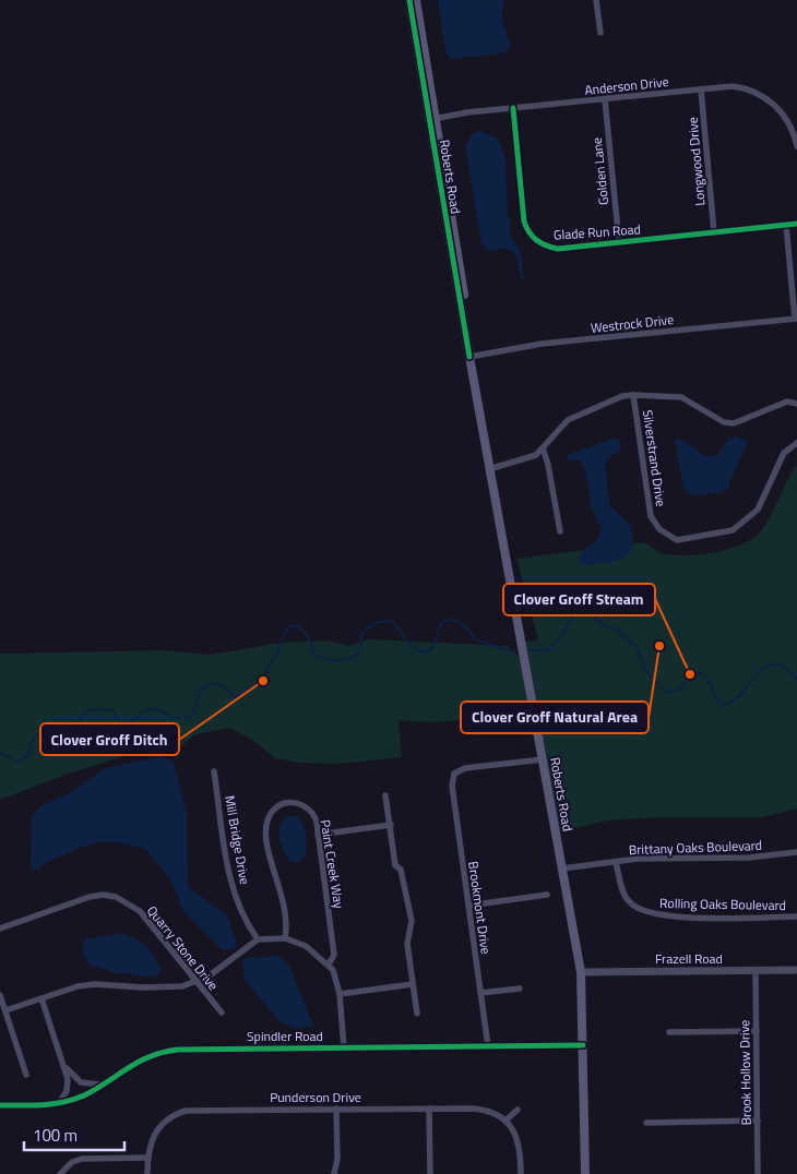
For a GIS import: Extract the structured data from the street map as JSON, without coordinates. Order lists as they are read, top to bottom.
{
  "streets": {
    "main road": ["Roberts Road"],
    "street": [
      "Anderson Drive",
      "Longwood Drive",
      "Golden Lane",
      "Glade Run Road",
      "Westrock Drive",
      "Silverstrand Drive",
      "Mill Bridge Drive",
      "Brittany Oaks Boulevard",
      "Paint Creek Way",
      "Rolling Oaks Boulevard",
      "Brookmont Drive",
      "Quarry Stone Drive",
      "Frazell Road",
      "Spindler Road",
      "Brook Hollow Drive",
      "Punderson Drive"
    ]
  },
  "crossings": [
    ["Anderson Drive", "Longwood Drive"],
    ["Anderson Drive", "Golden Lane"],
    ["Anderson Drive", "Roberts Road"],
    ["Anderson Drive", "Glade Run Road"],
    ["Longwood Drive", "Glade Run Road"],
    ["Golden Lane", "Glade Run Road"],
    ["Roberts Road", "Westrock Drive"],
    ["Roberts Road", "Brittany Oaks Boulevard"],
    ["Roberts Road", "Brookmont Drive"],
    ["Roberts Road", "Frazell Road"],
    ["Roberts Road", "Spindler Road"],
    ["Brittany Oaks Boulevard", "Rolling Oaks Boulevard"],
    ["Brookmont Drive", "Spindler Road"],
    ["Frazell Road", "Brook Hollow Drive"]
  ],
  "places": ["Clover Groff Natural Area", "Clover Groff Stream", "Clover Groff Ditch"],
  "scale_bar": "100 m"
}
